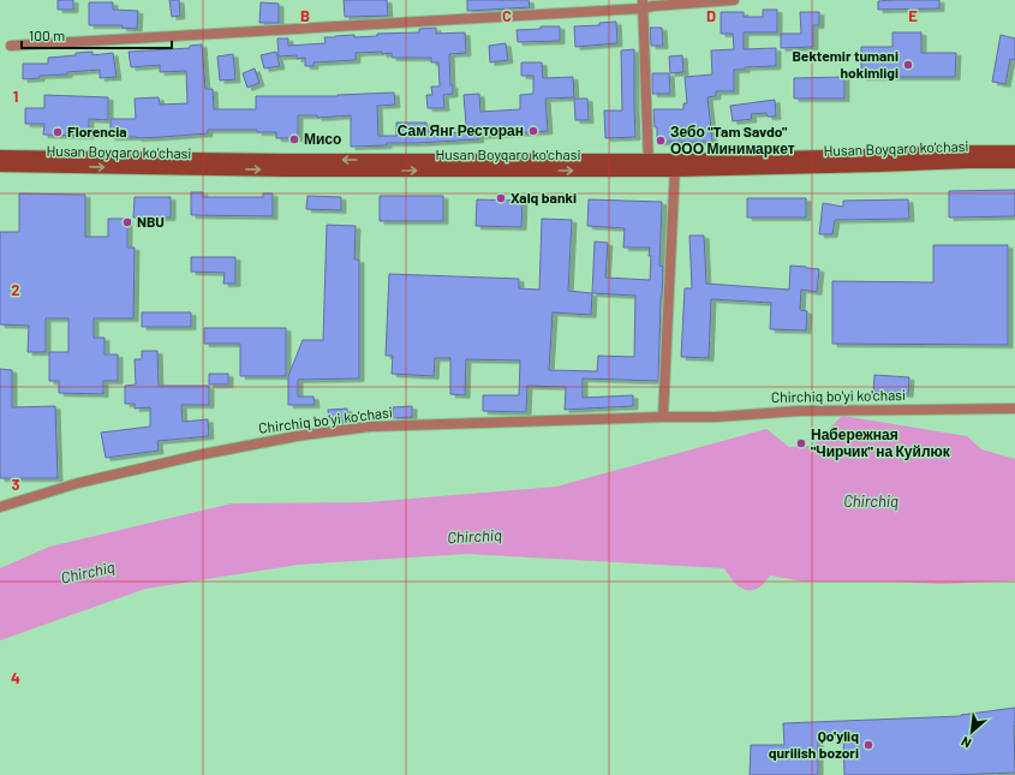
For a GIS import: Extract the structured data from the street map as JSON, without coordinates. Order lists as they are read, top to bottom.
{
  "streets": {
    "main road": ["Husan Boyqaro ko'chasi"],
    "street": ["Chirchiq bo'yi ko'chasi"]
  },
  "water": ["Chirchiq"],
  "places": [
    "Bektemir tumani hokimligi",
    "Сам Янг Ресторан",
    "Florencia",
    "Мисо",
    "Зебо \"Tam Savdo\" ООО Минимаркет",
    "Xalq banki",
    "NBU",
    "Набережная \"Чирчик\" на Куйлюк",
    "Qo'yliq qurilish bozori"
  ],
  "scale_bar": "100 m",
  "north": "bottom left",
  "grid": {
    "columns": [
      "B",
      "C",
      "D",
      "E"
    ],
    "rows": [
      "1",
      "2",
      "3",
      "4"
    ]
  }
}
